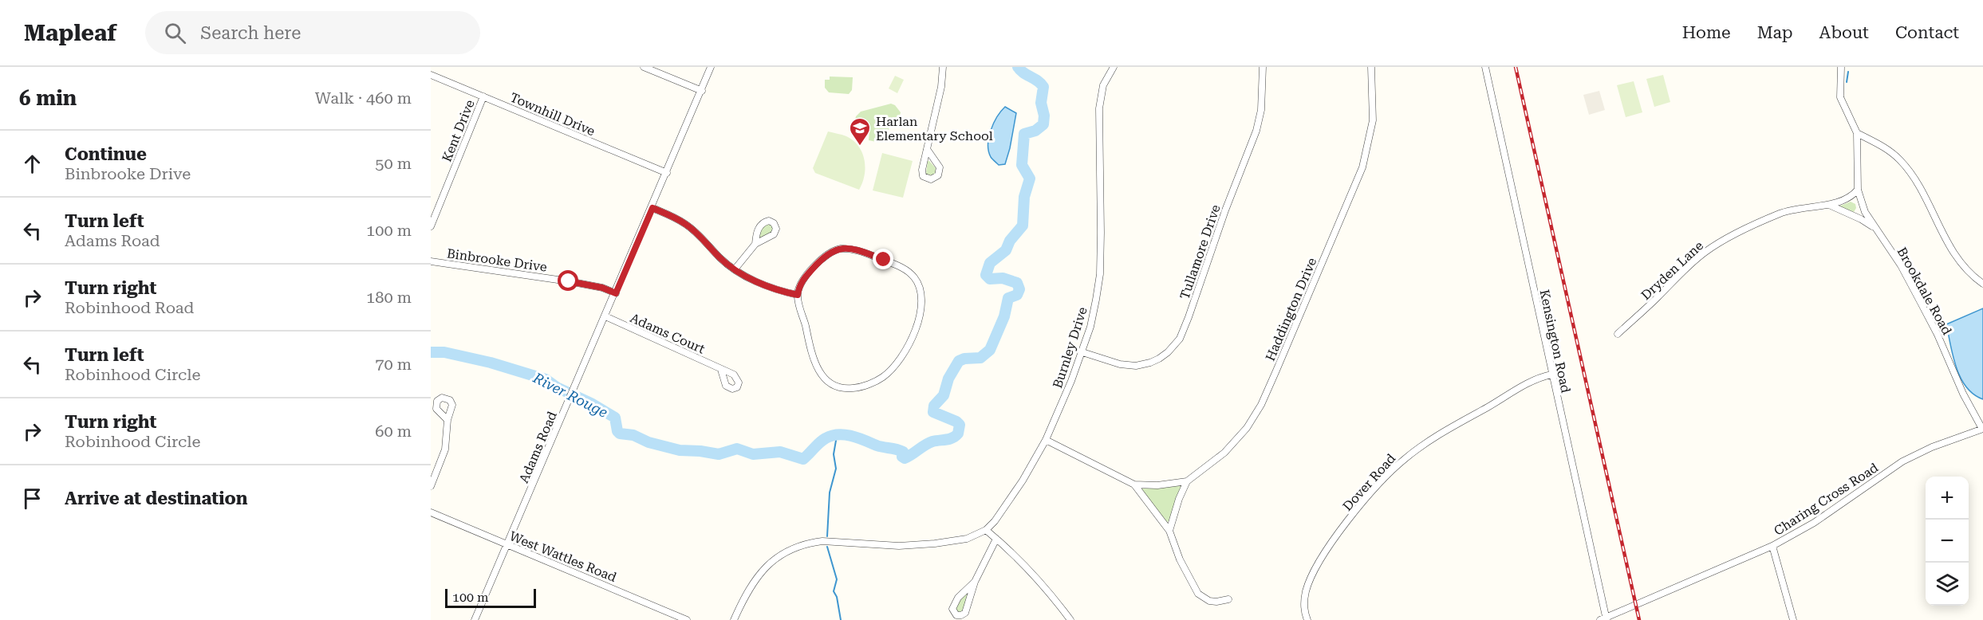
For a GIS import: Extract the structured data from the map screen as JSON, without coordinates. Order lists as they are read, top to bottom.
{
  "streets": {
    "street": [
      "Townhill Drive",
      "Kent Drive",
      "Tullamore Drive",
      "Binbrooke Drive",
      "Dryden Lane",
      "Brookdale Road",
      "Haddington Drive",
      "Adams Court",
      "Kensington Road",
      "Burnley Drive",
      "Adams Road",
      "Dover Road",
      "Charing Cross Road",
      "West Wattles Road"
    ]
  },
  "crossings": [
    ["Townhill Drive", "Kent Drive"],
    ["Townhill Drive", "Adams Road"],
    ["Tullamore Drive", "Burnley Drive"],
    ["Binbrooke Drive", "Adams Road"],
    ["Dryden Lane", "Brookdale Road"],
    ["Brookdale Road", "Charing Cross Road"],
    ["Adams Court", "Adams Road"],
    ["Kensington Road", "Dover Road"],
    ["Kensington Road", "Charing Cross Road"],
    ["Adams Road", "West Wattles Road"]
  ],
  "water": ["River Rouge"],
  "places": {
    "school or university": ["Harlan Elementary School"]
  },
  "scale_bar": "100 m",
  "page": {
    "header": "Mapleaf",
    "search": "Search here",
    "nav": [
      "Home",
      "Map",
      "About",
      "Contact"
    ],
    "heading": ["6 min", "Walk · 460 m"],
    "list": [
      ["Continue", "Binbrooke Drive", "50 m"],
      ["Turn left", "Adams Road", "100 m"],
      ["Turn right", "Robinhood Road", "180 m"],
      ["Turn left", "Robinhood Circle", "70 m"],
      ["Turn right", "Robinhood Circle", "60 m"],
      "Arrive at destination"
    ],
    "map_buttons": ["+", "−"],
    "scale": "100 m"
  }
}
